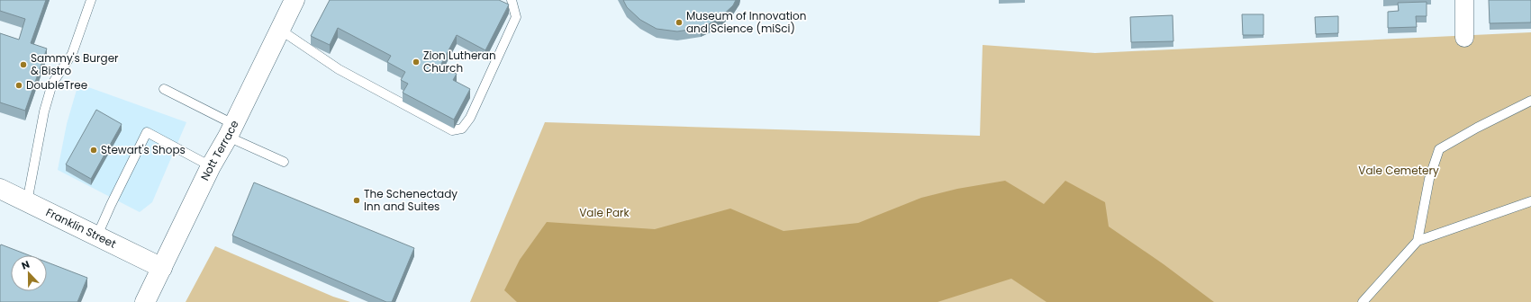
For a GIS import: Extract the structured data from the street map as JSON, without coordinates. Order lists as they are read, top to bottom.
{
  "streets": {
    "street": ["Nott Terrace", "Franklin Street"]
  },
  "crossings": [
    ["Nott Terrace", "Franklin Street"]
  ],
  "parks": ["Vale Cemetery", "Vale Park"],
  "places": [
    "Museum of Innovation and Science (miSci)",
    "Zion Lutheran Church",
    "Sammy's Burger & Bistro",
    "DoubleTree",
    "Stewart's Shops",
    "The Schenectady Inn and Suites"
  ],
  "north": "top"
}
